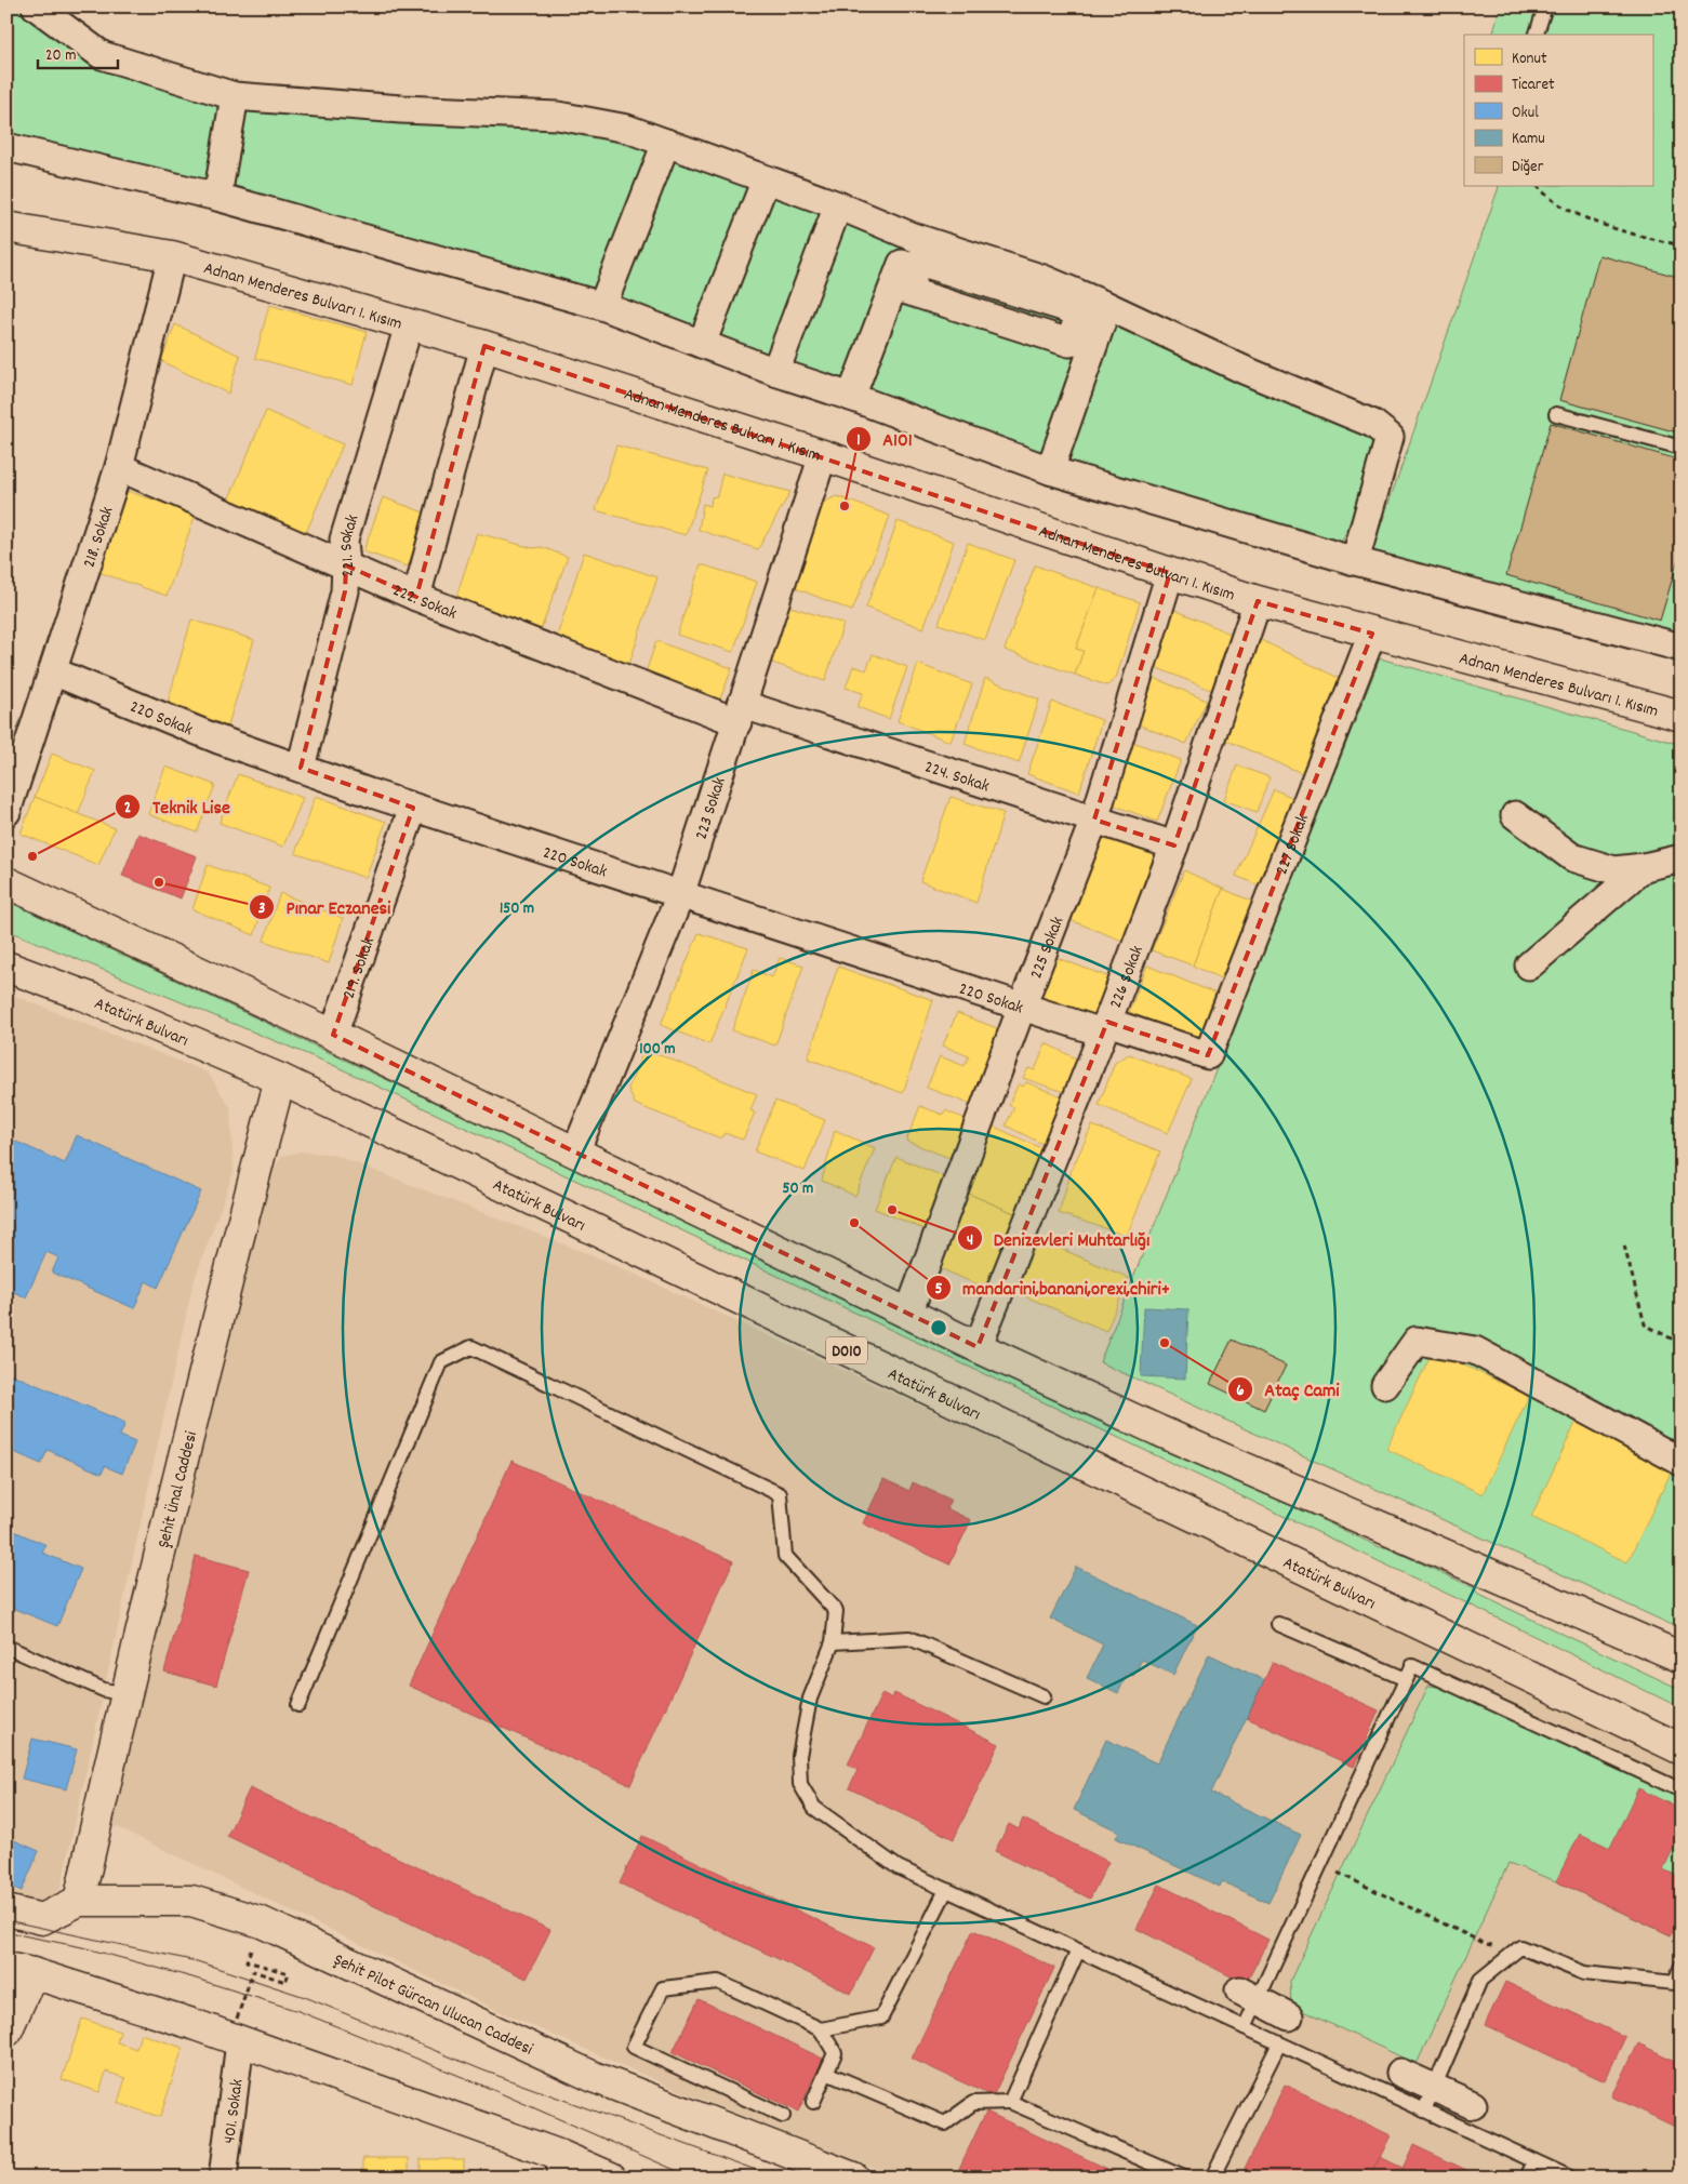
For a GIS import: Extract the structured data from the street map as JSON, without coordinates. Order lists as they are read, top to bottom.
{
  "streets": {
    "main road": [
      "Adnan Menderes Bulvarı 1. Kısım",
      "Atatürk Bulvarı",
      "D010",
      "Şehit Ünal Caddesi",
      "Şehit Pilot Gürcan Ulucan Caddesi"
    ],
    "street": [
      "218. Sokak",
      "221. Sokak",
      "222. Sokak",
      "220 Sokak",
      "224. Sokak",
      "223 Sokak",
      "227 Sokak",
      "225 Sokak",
      "219. Sokak",
      "226 Sokak",
      "401. Sokak"
    ]
  },
  "crossings": [
    ["Adnan Menderes Bulvarı 1. Kısım", "218. Sokak"],
    ["Adnan Menderes Bulvarı 1. Kısım", "221. Sokak"],
    ["Adnan Menderes Bulvarı 1. Kısım", "223 Sokak"],
    ["Adnan Menderes Bulvarı 1. Kısım", "227 Sokak"],
    ["Adnan Menderes Bulvarı 1. Kısım", "225 Sokak"],
    ["Adnan Menderes Bulvarı 1. Kısım", "226 Sokak"],
    ["218. Sokak", "222. Sokak"],
    ["218. Sokak", "220 Sokak"],
    ["221. Sokak", "222. Sokak"],
    ["221. Sokak", "220 Sokak"],
    ["222. Sokak", "224. Sokak"],
    ["222. Sokak", "223 Sokak"],
    ["220 Sokak", "223 Sokak"],
    ["220 Sokak", "227 Sokak"],
    ["220 Sokak", "225 Sokak"],
    ["220 Sokak", "219. Sokak"],
    ["220 Sokak", "226 Sokak"],
    ["224. Sokak", "223 Sokak"],
    ["224. Sokak", "225 Sokak"],
    ["224. Sokak", "226 Sokak"],
    ["Atatürk Bulvarı", "Şehit Ünal Caddesi"],
    ["Şehit Ünal Caddesi", "Şehit Pilot Gürcan Ulucan Caddesi"]
  ],
  "places": [
    "A101",
    "Teknik Lise",
    "Pınar Eczanesi",
    "Denizevleri Muhtarlığı",
    "mandarini,banani,orexi,chiri+",
    "Ataç Cami"
  ],
  "legend": [
    "Konut",
    "Ticaret",
    "Okul",
    "Kamu",
    "Diğer"
  ],
  "scale_bar": "20 m",
  "rings": ["150 m", "100 m", "50 m"]
}
